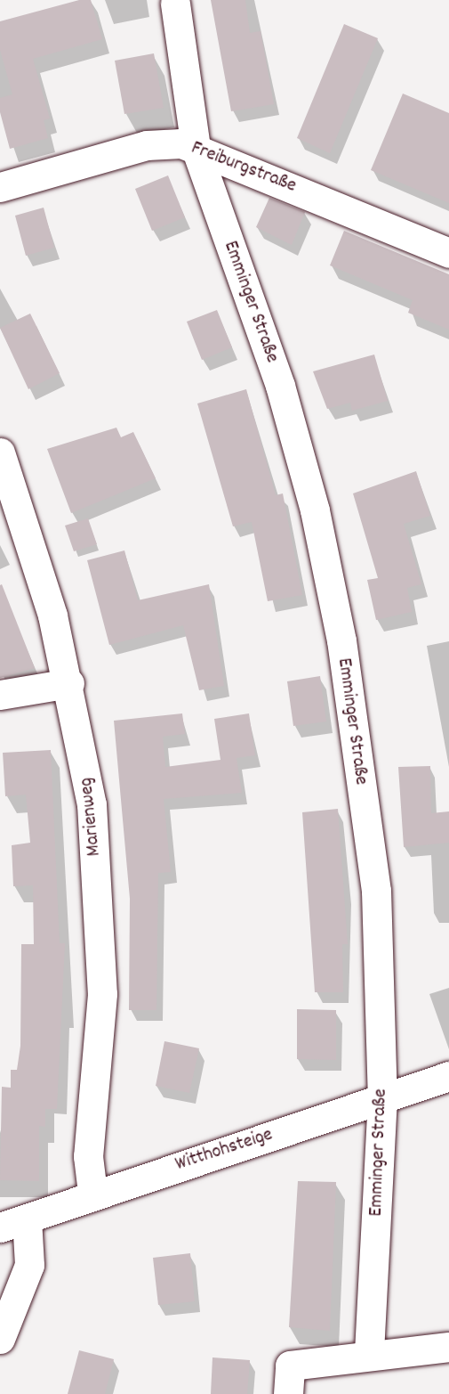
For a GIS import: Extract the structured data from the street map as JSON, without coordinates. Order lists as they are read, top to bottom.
{
  "streets": {
    "street": [
      "Freiburgstraße",
      "Emminger Straße",
      "Marienweg",
      "Witthohsteige"
    ]
  },
  "crossings": [
    ["Freiburgstraße", "Emminger Straße"],
    ["Emminger Straße", "Witthohsteige"],
    ["Marienweg", "Witthohsteige"]
  ]
}
